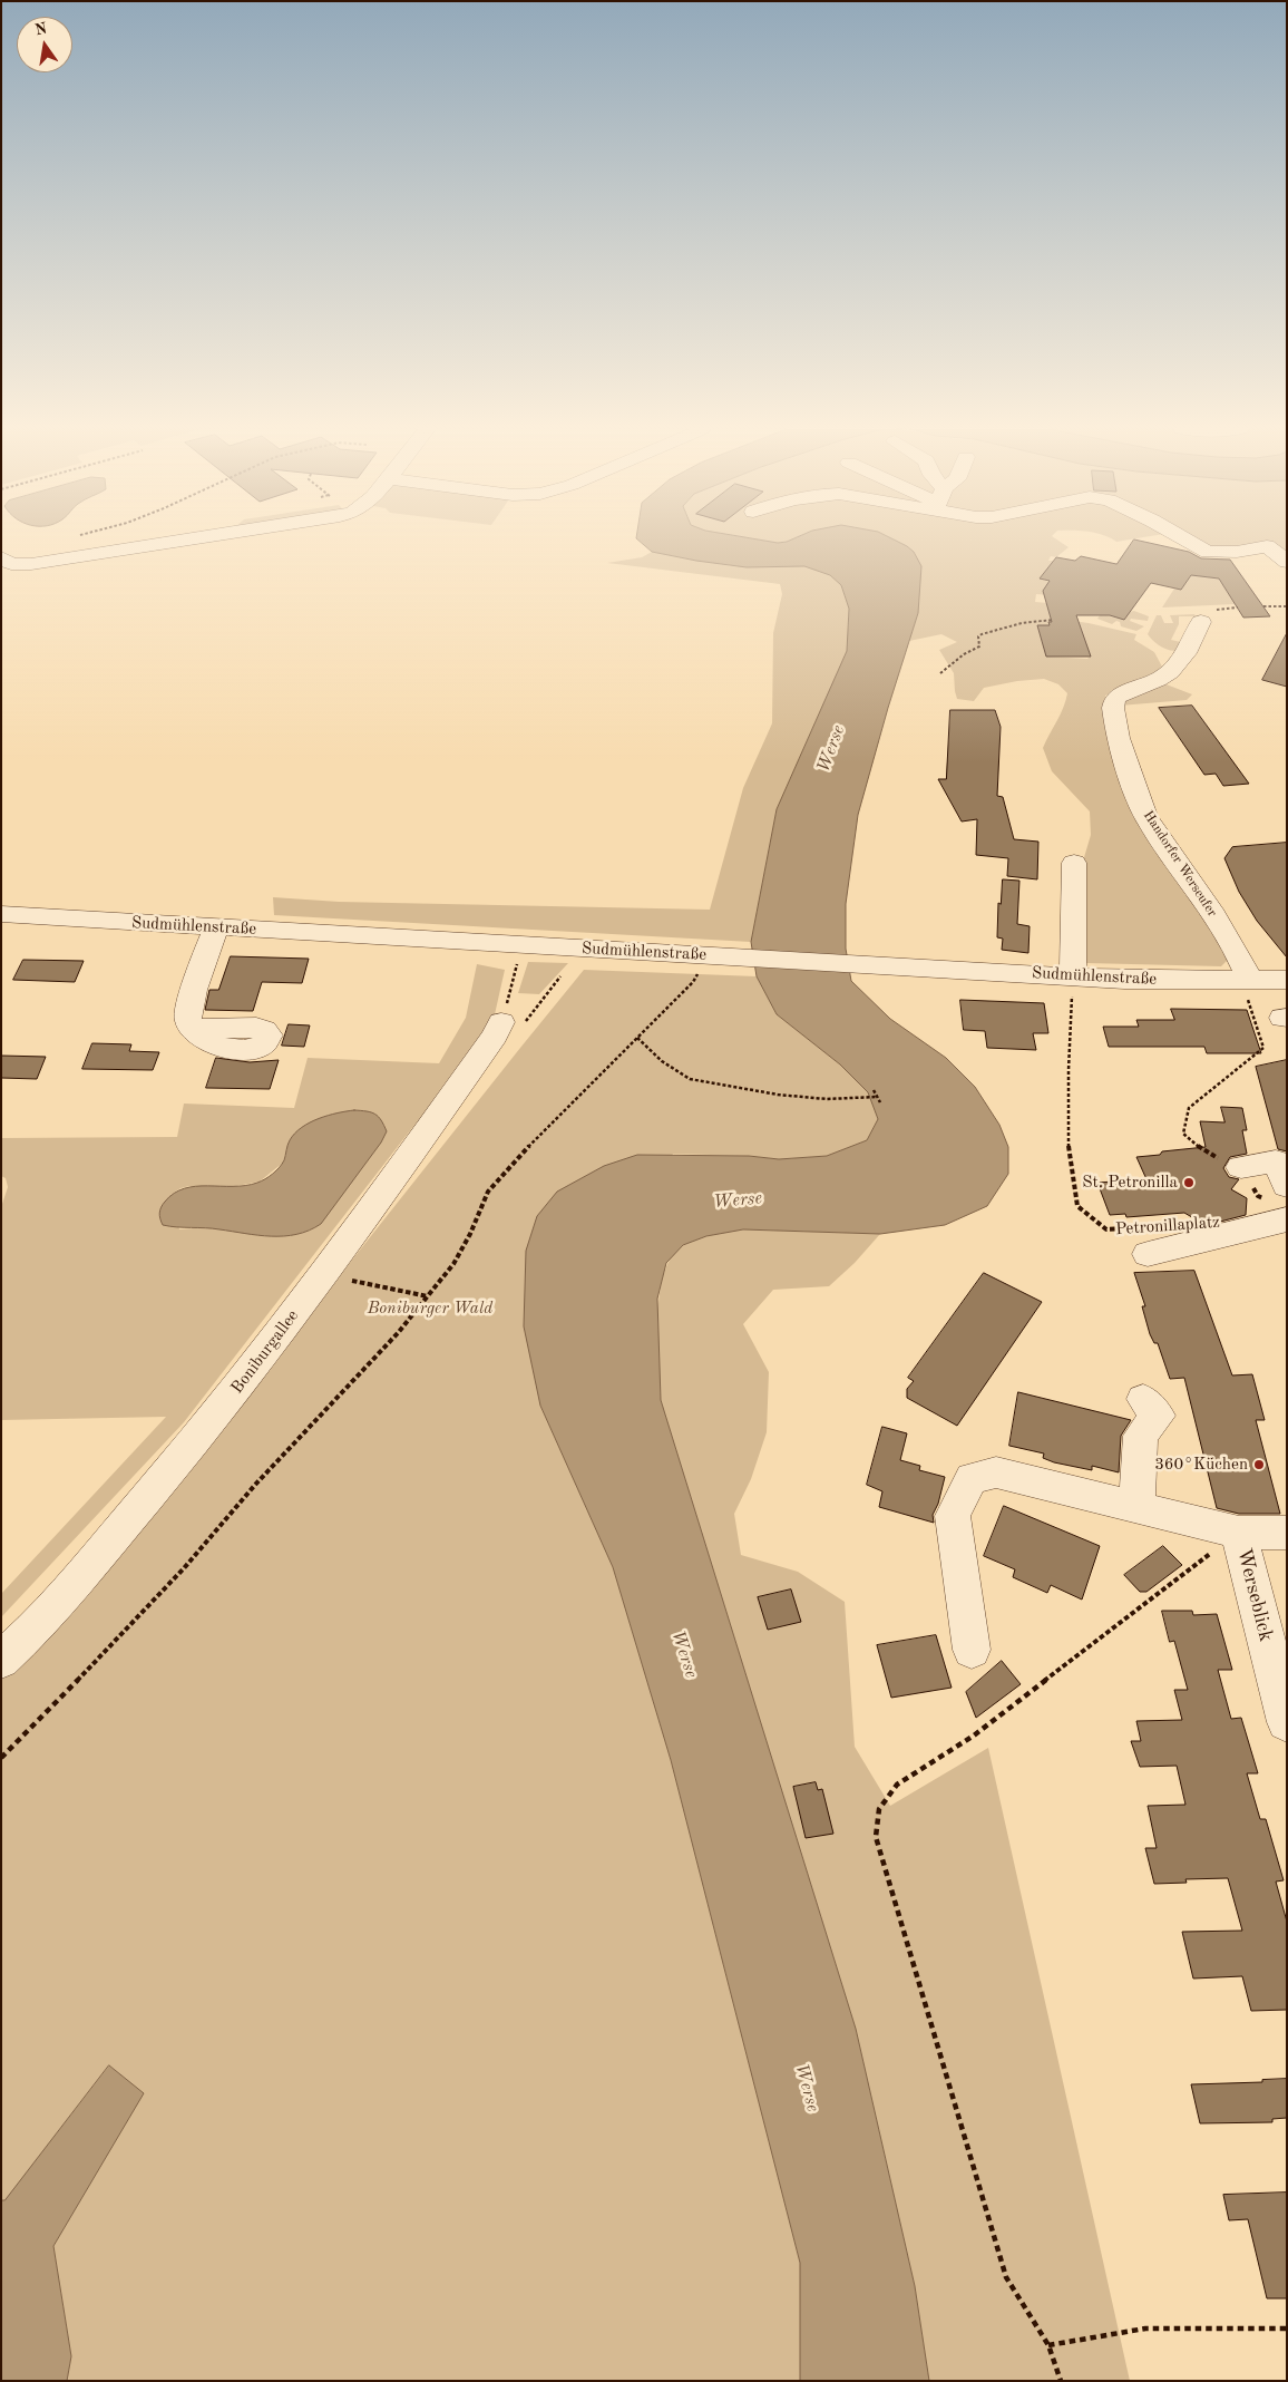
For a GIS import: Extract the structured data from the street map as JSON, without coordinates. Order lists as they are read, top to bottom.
{
  "streets": {
    "street": [
      "Handorfer Werseufer",
      "Sudmühlenstraße",
      "Petronillaplatz",
      "Boniburgallee",
      "Werseblick"
    ]
  },
  "crossings": [
    ["Handorfer Werseufer", "Sudmühlenstraße"],
    ["Sudmühlenstraße", "Petronillaplatz"]
  ],
  "water": ["Werse"],
  "parks": ["Boniburger Wald"],
  "places": ["St. Petronilla", "360°Küchen"],
  "north": "top"
}
